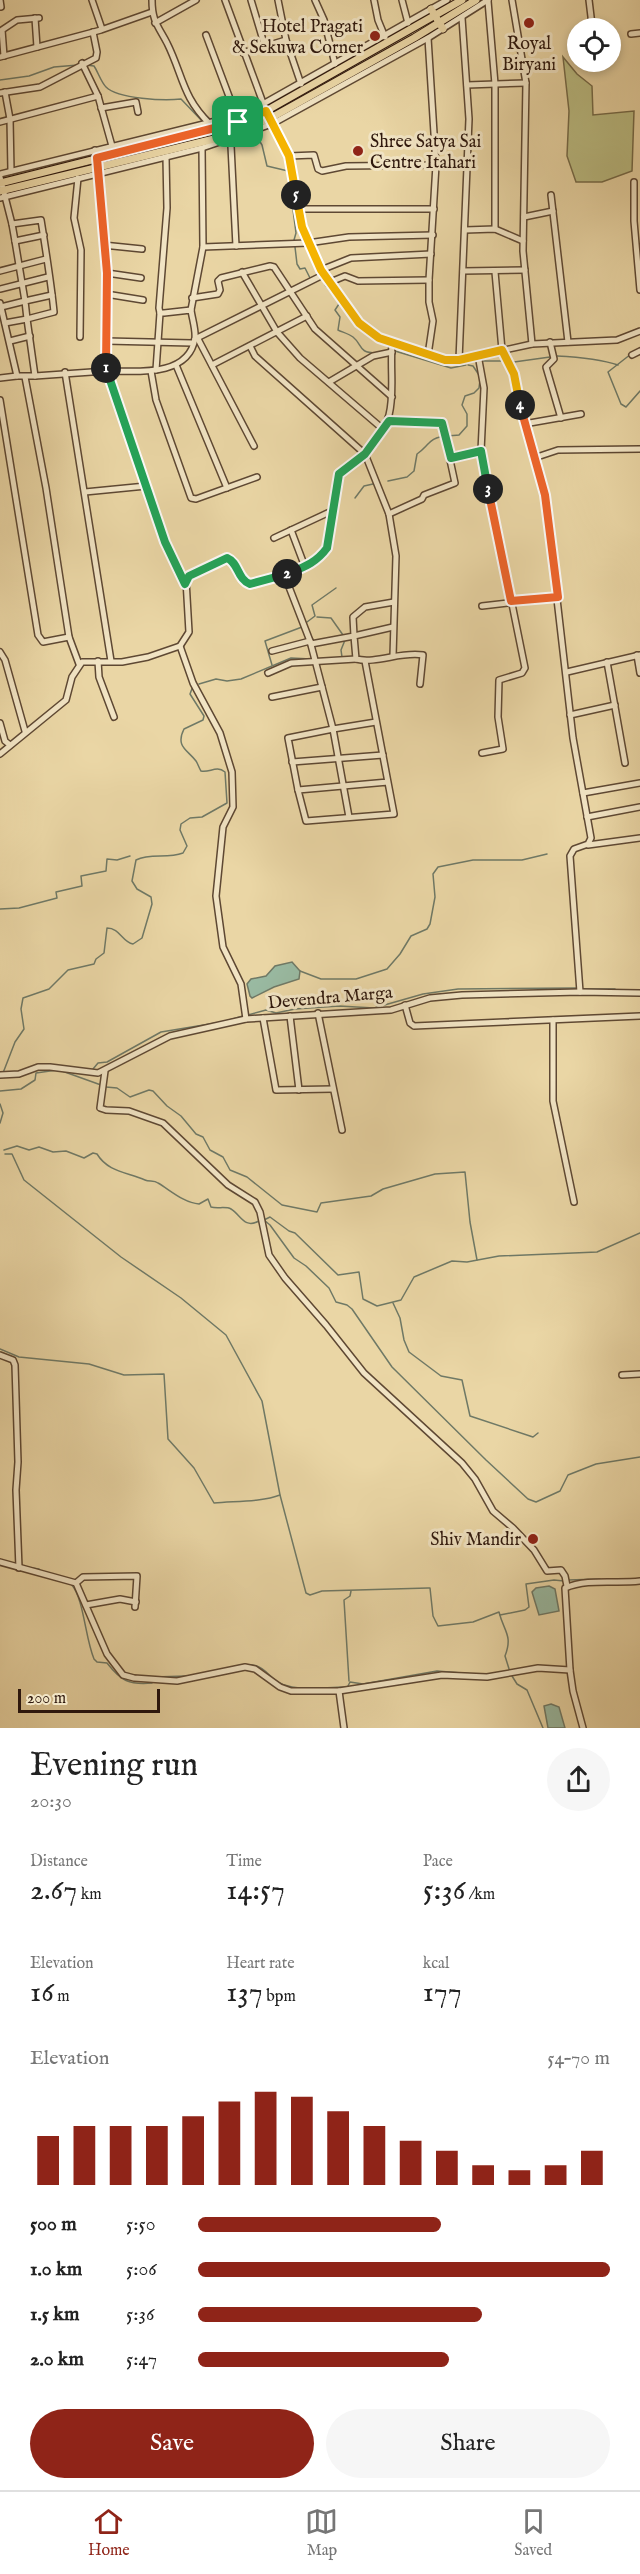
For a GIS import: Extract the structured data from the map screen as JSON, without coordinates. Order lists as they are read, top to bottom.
{
  "streets": {
    "street": ["Devendra Marga"]
  },
  "places": [
    "Royal Biryani",
    "Hotel Pragati & Sekuwa Corner",
    "Shree Satya Sai Centre Itahari",
    "Shiv Mandir"
  ],
  "scale_bar": "200 m",
  "page": {
    "pins": [
      "5",
      "1",
      "4",
      "3",
      "2"
    ],
    "scale": "200 m",
    "heading": ["Evening run", "20:30"],
    "stats": [
      ["Distance", "2.67 km"],
      ["Time", "14:57"],
      ["Pace", "5:36 /km"],
      ["Elevation", "16 m"],
      ["Heart rate", "137 bpm"],
      ["kcal", "177"]
    ],
    "chart": ["Elevation", "54–70 m"],
    "list": [
      {
        "name": "500 m",
        "note": "5:50"
      },
      {
        "name": "1.0 km",
        "note": "5:06"
      },
      {
        "name": "1.5 km",
        "note": "5:36"
      },
      {
        "name": "2.0 km",
        "note": "5:47"
      }
    ],
    "buttons": ["Save", "Share"],
    "tabs": ["Home", "Map", "Saved"]
  }
}
